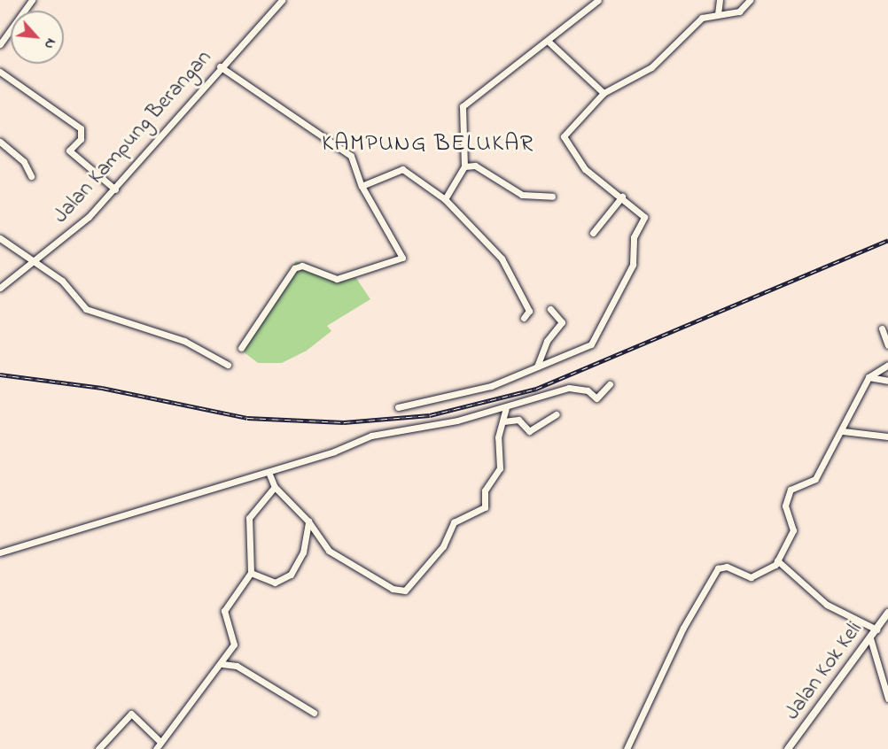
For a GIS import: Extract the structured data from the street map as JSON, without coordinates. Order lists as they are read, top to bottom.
{
  "streets": {
    "street": ["Jalan Kampung Berangan", "Jalan Kok Keli"]
  },
  "districts": ["KAMPUNG BELUKAR"],
  "north": "bottom right"
}
